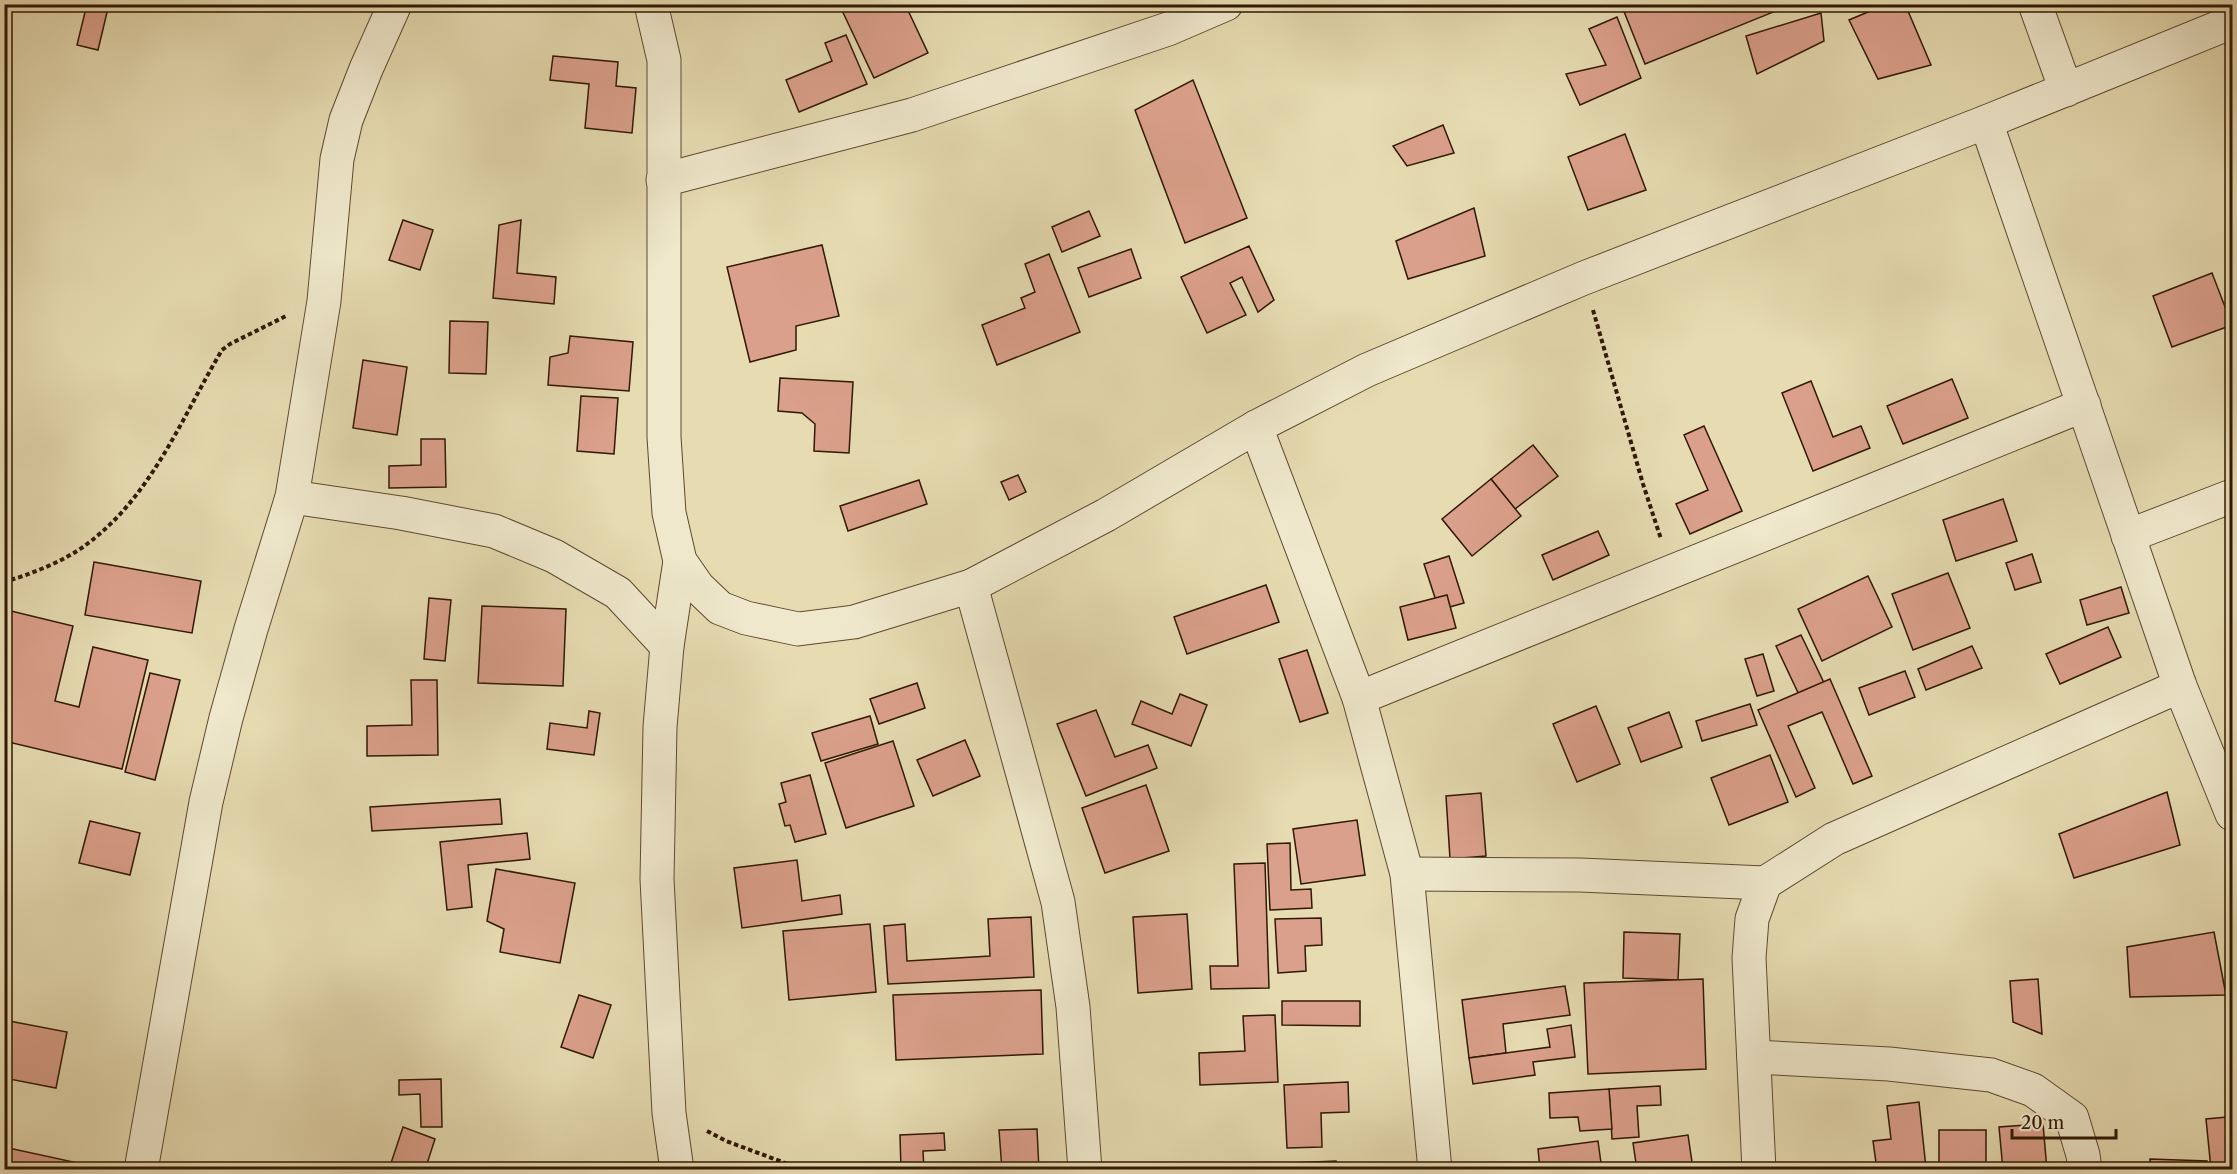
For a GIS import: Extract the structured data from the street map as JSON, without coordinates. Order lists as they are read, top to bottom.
{
  "scale_bar": "20 m"
}
